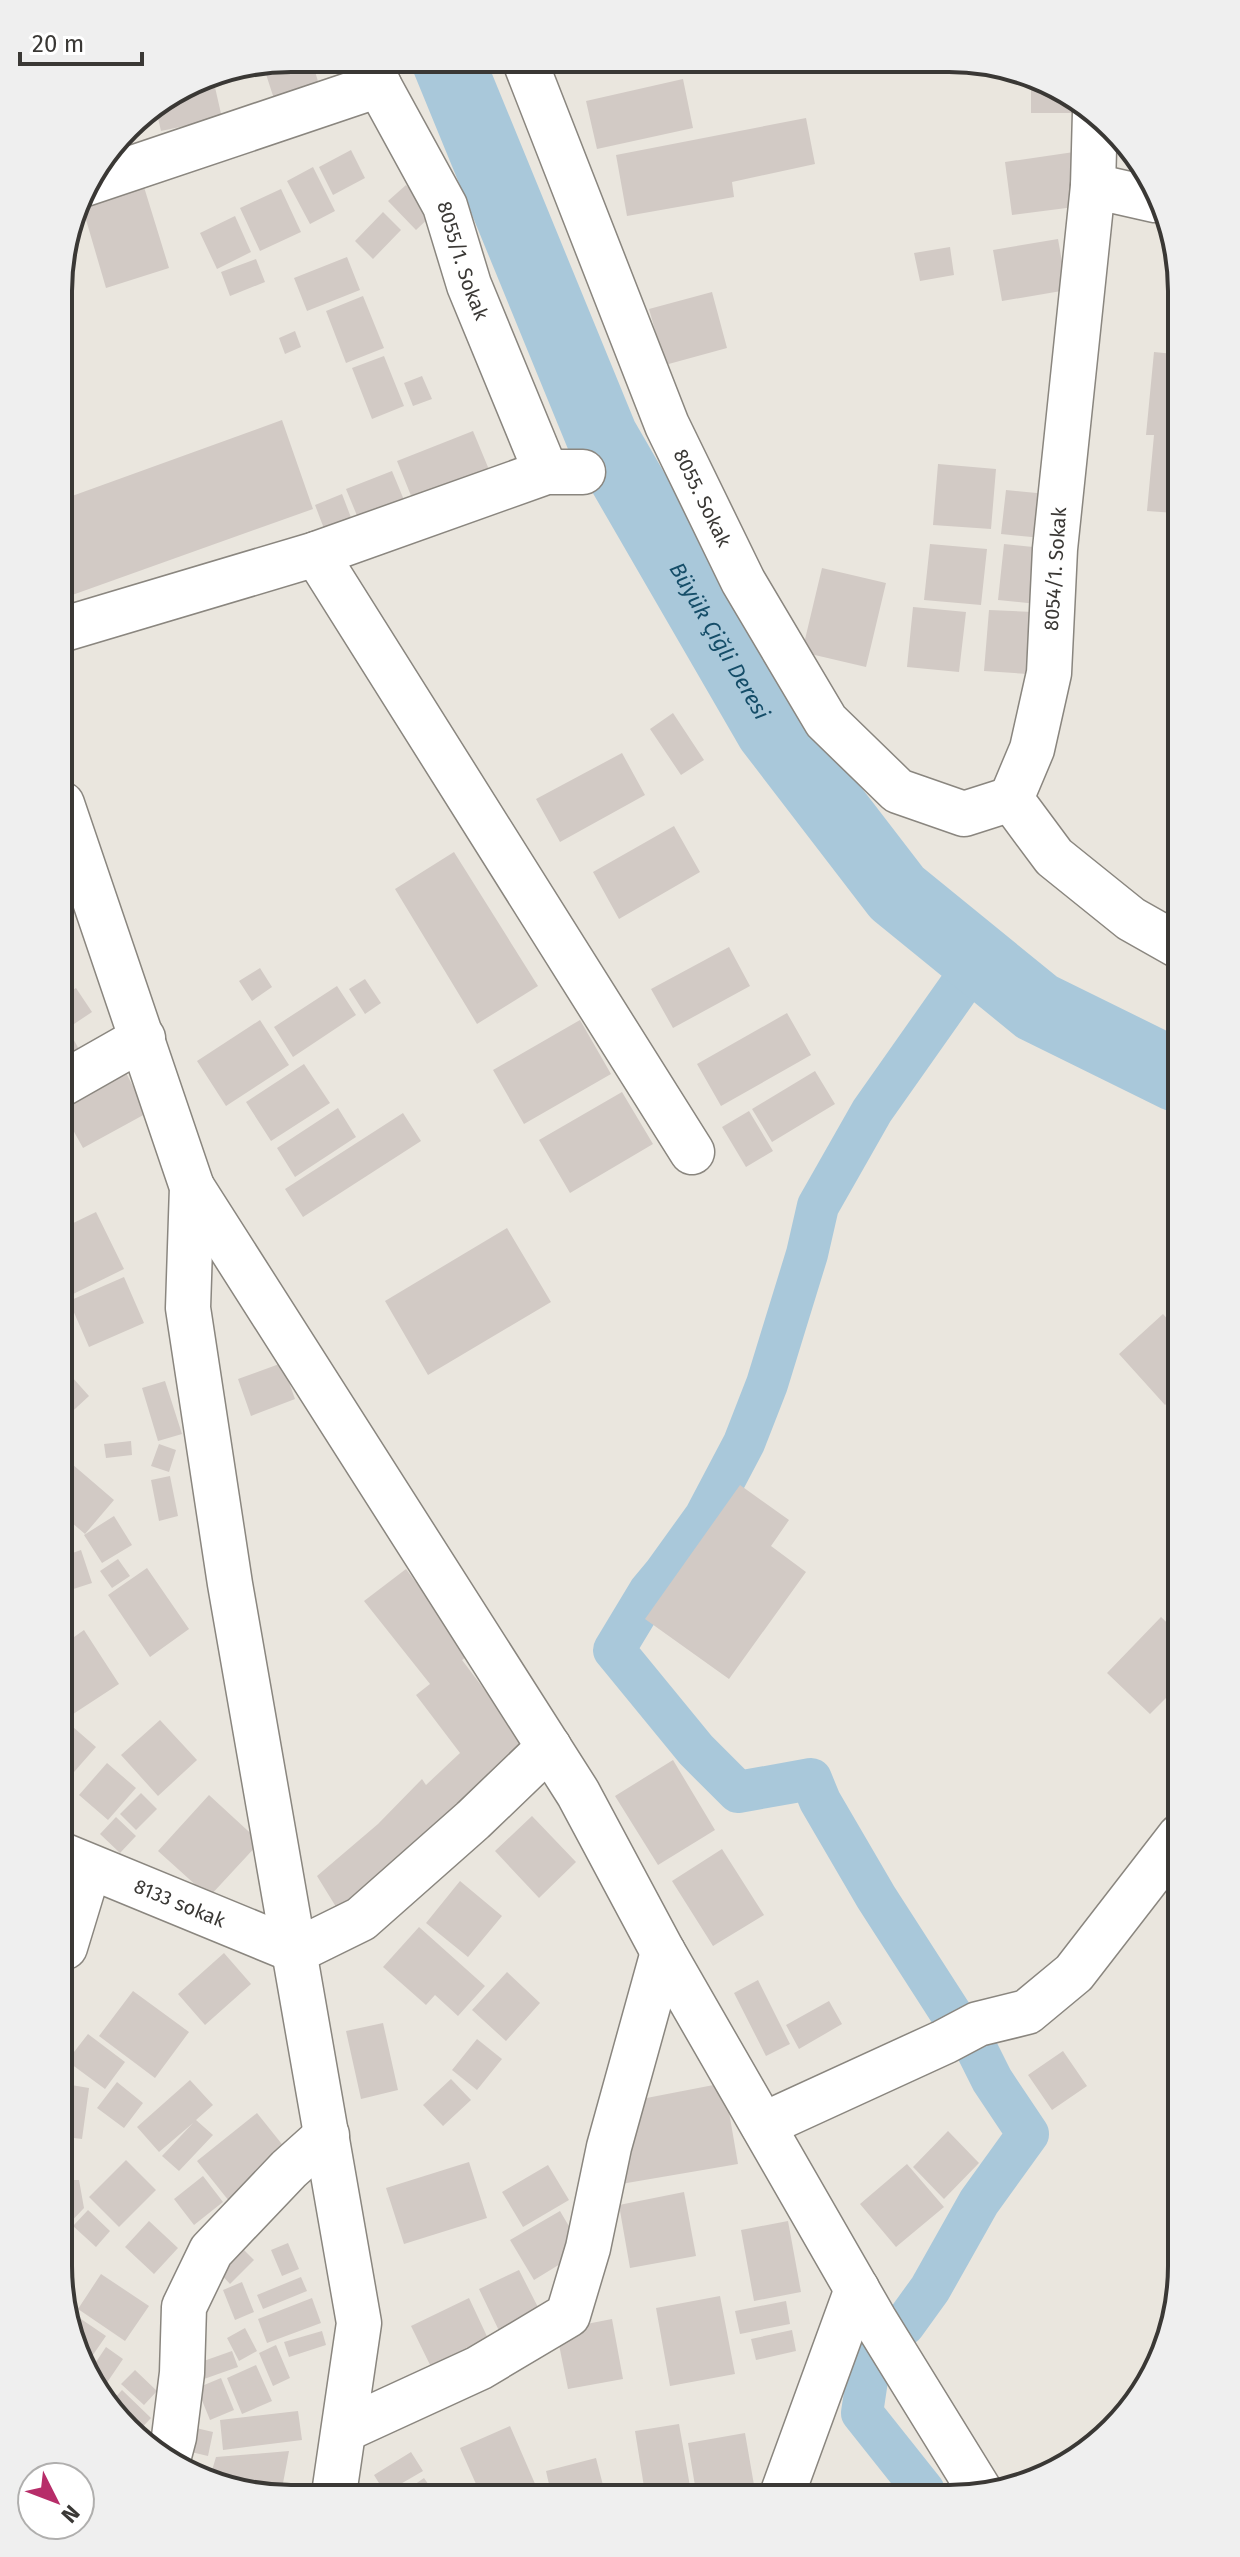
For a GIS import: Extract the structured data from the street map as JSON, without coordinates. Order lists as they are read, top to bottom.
{
  "streets": {
    "street": [
      "8055/1. Sokak",
      "8055. Sokak",
      "8054/1. Sokak",
      "8133 sokak"
    ]
  },
  "crossings": [
    ["8055. Sokak", "8054/1. Sokak"]
  ],
  "water": ["Büyük Çiğli Deresi"],
  "scale_bar": "20 m",
  "north": "bottom right"
}
